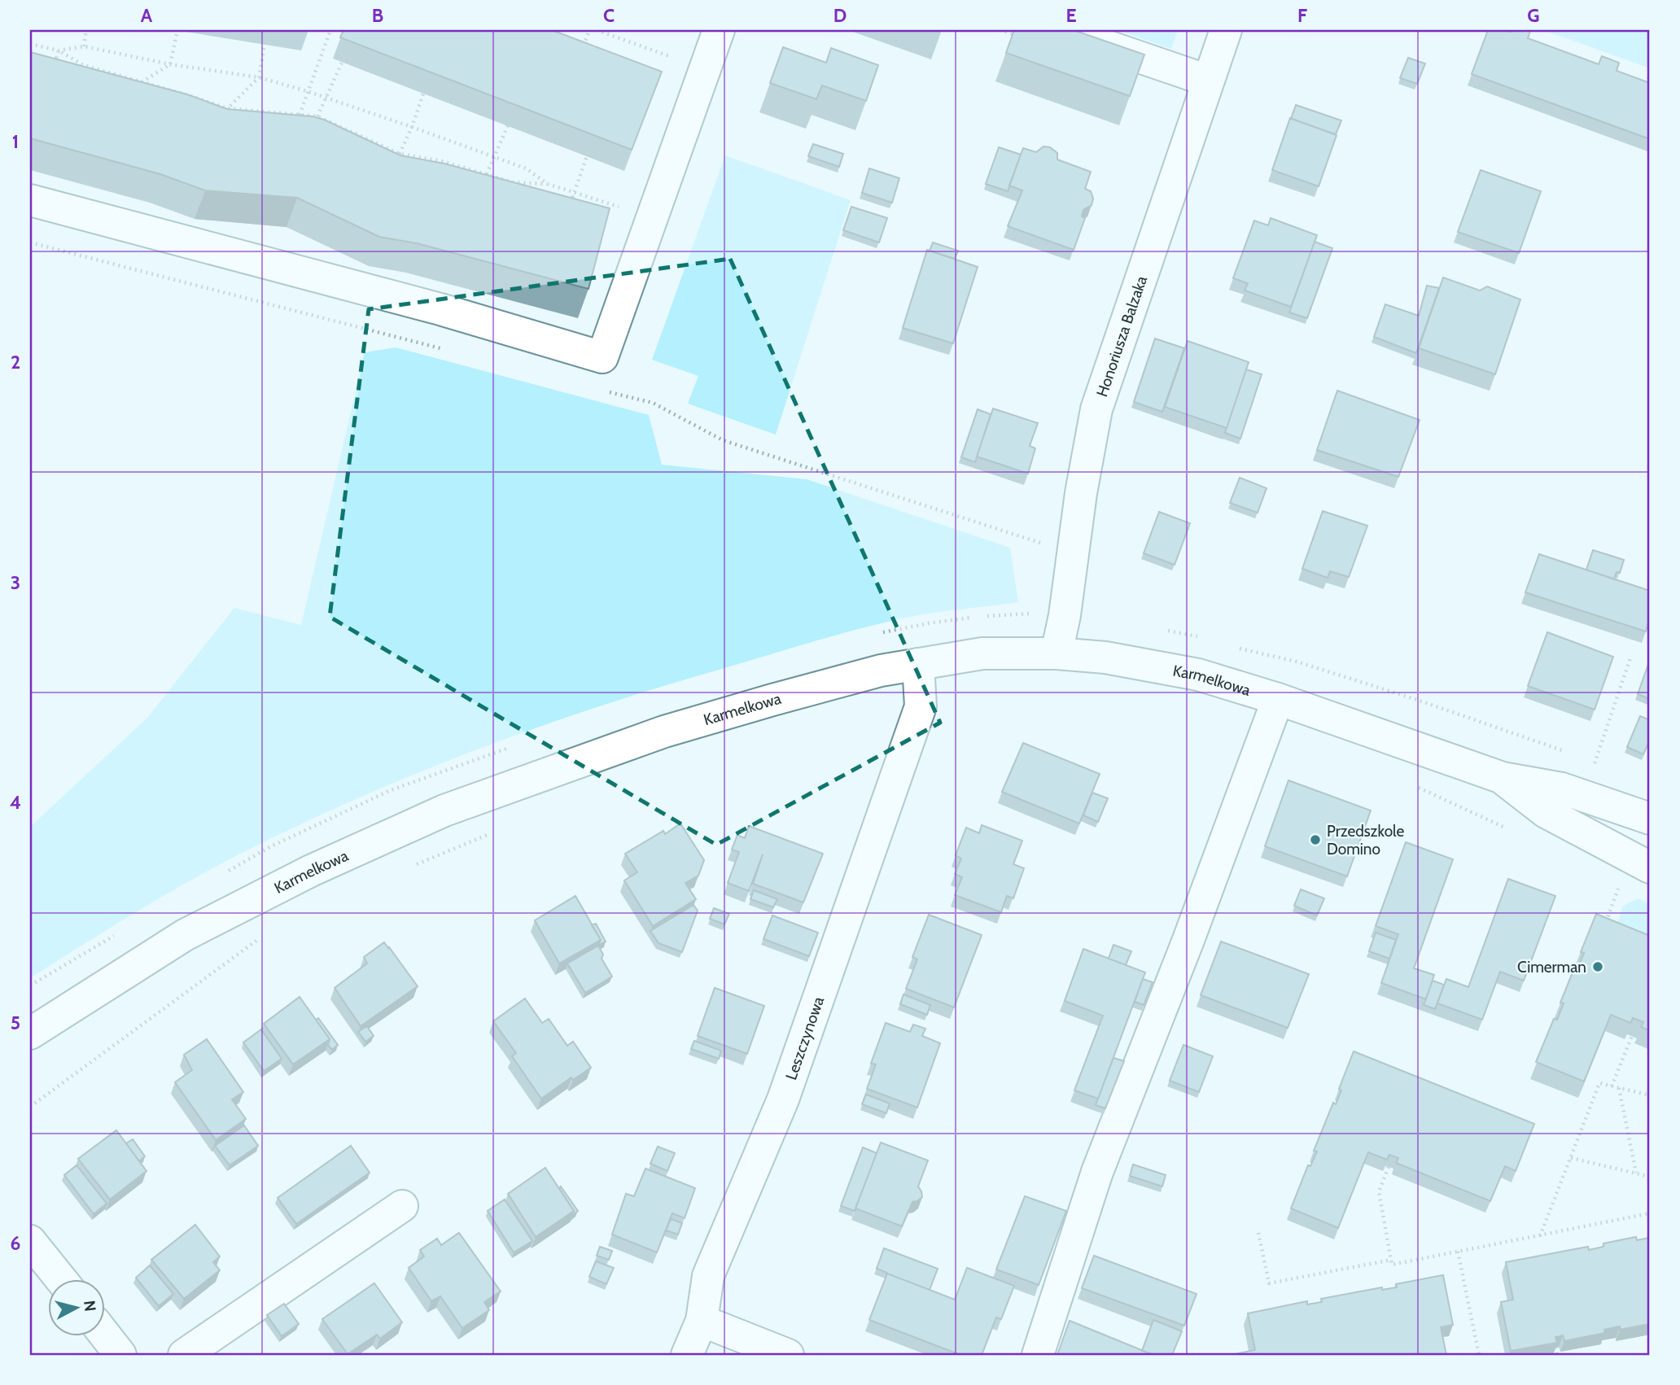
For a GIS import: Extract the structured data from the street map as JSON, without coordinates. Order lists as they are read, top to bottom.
{
  "streets": {
    "street": ["Honoriusza Balzaka", "Karmelkowa", "Leszczynowa"]
  },
  "crossings": [
    ["Honoriusza Balzaka", "Karmelkowa"],
    ["Karmelkowa", "Leszczynowa"]
  ],
  "places": ["Przedszkole Domino", "Cimerman"],
  "north": "right",
  "grid": {
    "columns": [
      "A",
      "B",
      "C",
      "D",
      "E",
      "F",
      "G"
    ],
    "rows": [
      "1",
      "2",
      "3",
      "4",
      "5",
      "6"
    ]
  }
}
